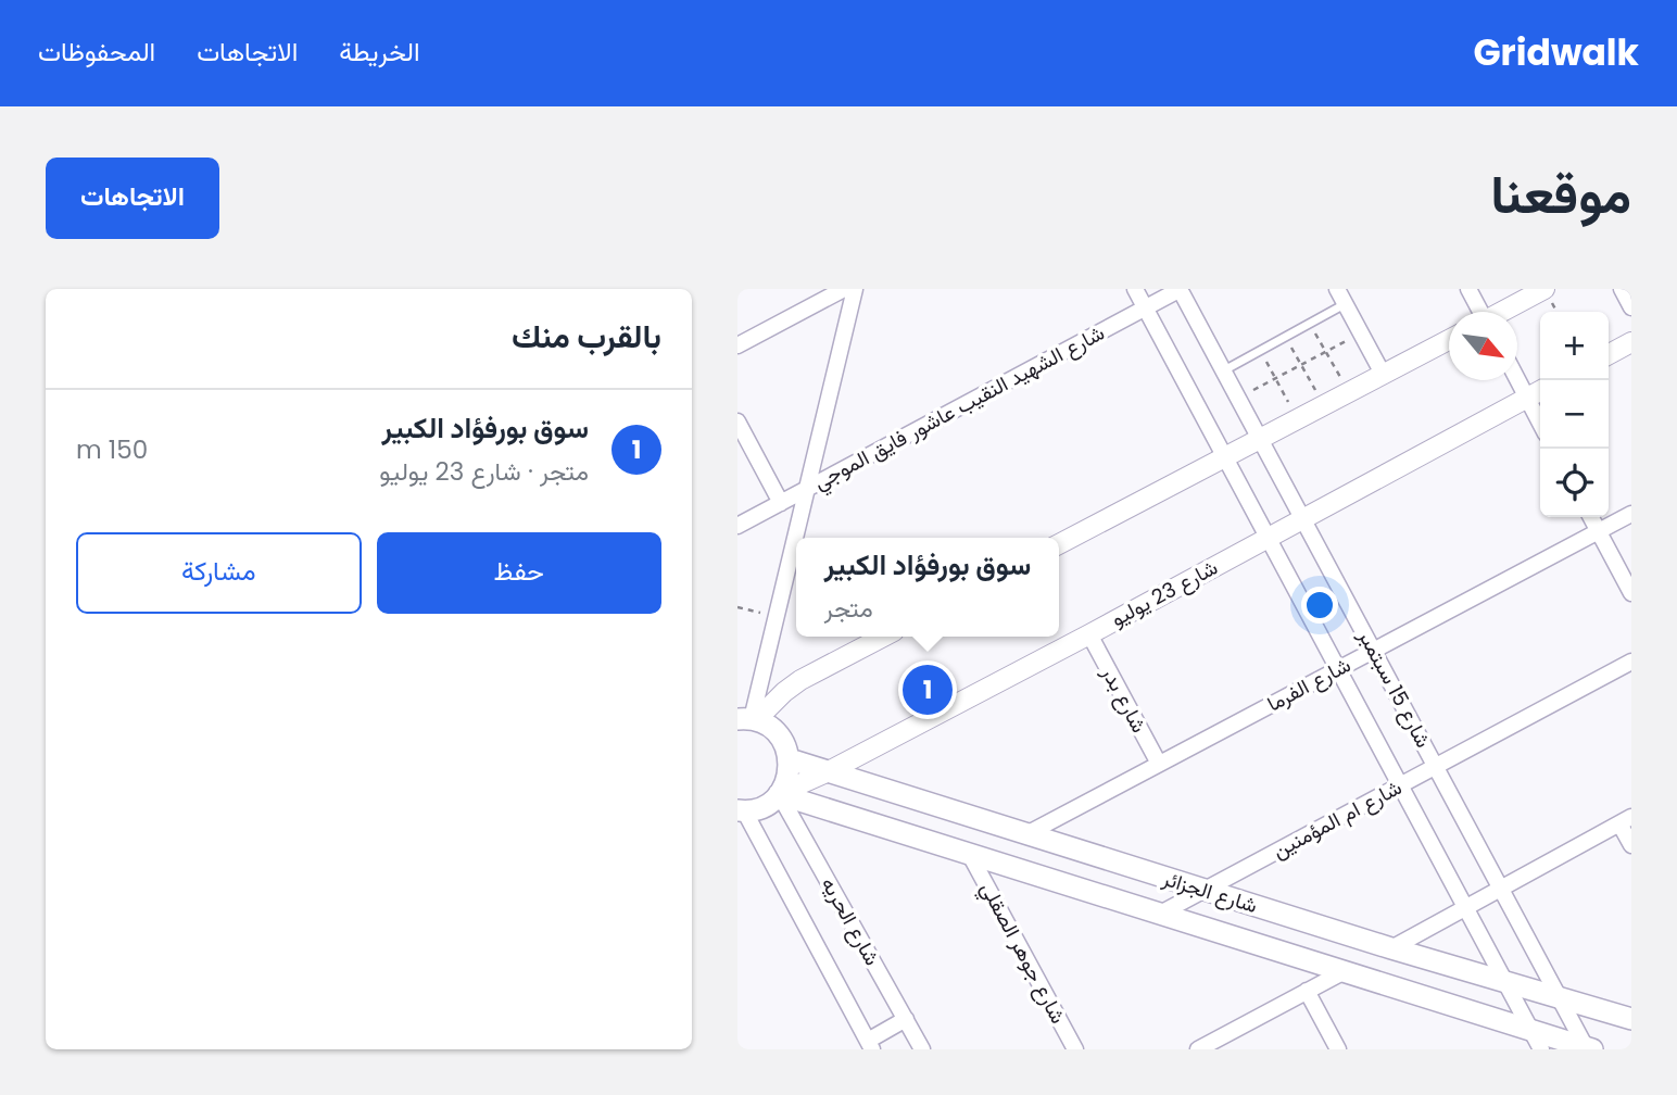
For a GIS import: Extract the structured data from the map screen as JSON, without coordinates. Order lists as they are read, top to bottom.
{
  "streets": {
    "main road": ["شارع الجزائر"],
    "street": [
      "شارع الشهيد النقيب عاشور فايق الموجي",
      "شارع 23 يوليو",
      "شارع الفرما",
      "شارع 15 سبتمبر",
      "شارع بدر",
      "شارع ام المؤمنين",
      "شارع الحريه",
      "شارع جوهر الصقلي"
    ]
  },
  "crossings": [
    ["شارع الشهيد النقيب عاشور فايق الموجي", "شارع 15 سبتمبر"],
    ["شارع 23 يوليو", "شارع 15 سبتمبر"],
    ["شارع 23 يوليو", "شارع بدر"],
    ["شارع 23 يوليو", "شارع الجزائر"],
    ["شارع 23 يوليو", "شارع الحريه"],
    ["شارع الفرما", "شارع 15 سبتمبر"],
    ["شارع الفرما", "شارع بدر"],
    ["شارع الفرما", "شارع الجزائر"],
    ["شارع 15 سبتمبر", "شارع ام المؤمنين"],
    ["شارع 15 سبتمبر", "شارع الجزائر"],
    ["شارع ام المؤمنين", "شارع الجزائر"],
    ["شارع الجزائر", "شارع الحريه"],
    ["شارع الجزائر", "شارع جوهر الصقلي"]
  ],
  "north": "bottom right",
  "page": {
    "header": "Gridwalk",
    "nav": ["الخريطة", "الاتجاهات", "المحفوظات"],
    "title": "موقعنا",
    "buttons": [
      "الاتجاهات",
      ["حفظ", "مشاركة"]
    ],
    "heading": "بالقرب منك",
    "map_buttons": ["+", "−"],
    "list": [
      {
        "mark": "1",
        "name": "سوق بورفؤاد الكبير",
        "note": "متجر · شارع 23 يوليو",
        "value": "150 m"
      }
    ],
    "popup": ["سوق بورفؤاد الكبير", "متجر"],
    "pins": "1"
  }
}
